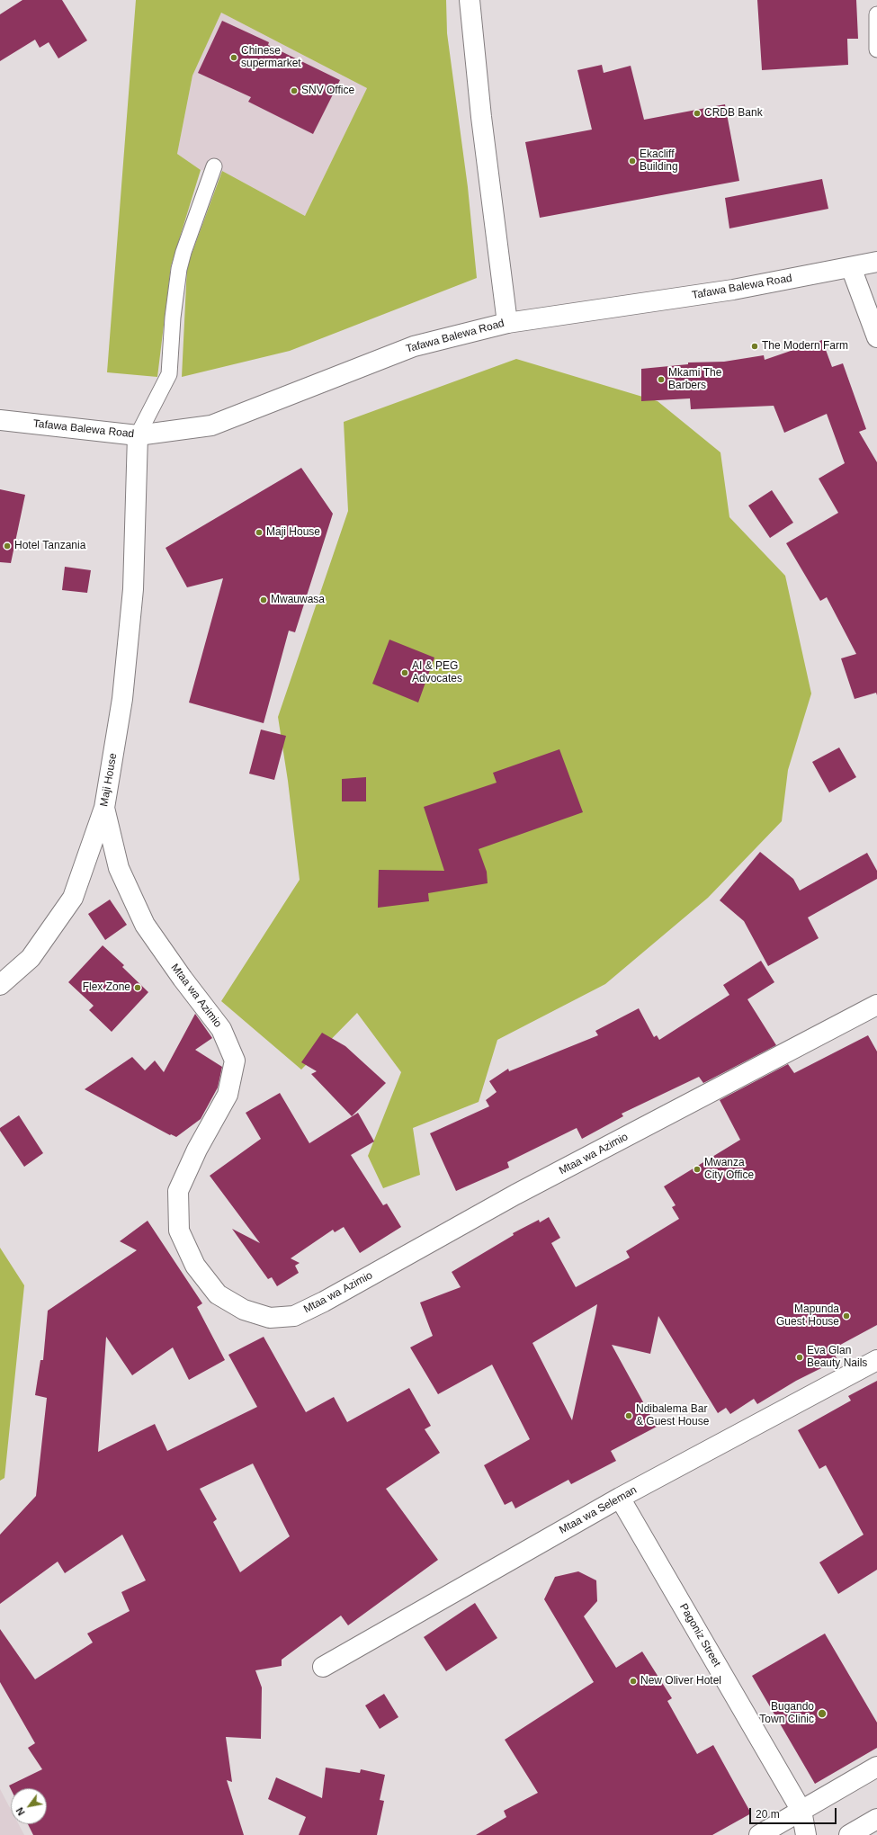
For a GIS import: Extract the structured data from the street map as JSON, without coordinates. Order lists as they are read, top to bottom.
{
  "streets": {
    "street": [
      "Tafawa Balewa Road",
      "Maji House",
      "Mtaa wa Azimio",
      "Mtaa wa Seleman",
      "Pagoniz Street"
    ]
  },
  "crossings": [
    ["Tafawa Balewa Road", "Maji House"],
    ["Maji House", "Mtaa wa Azimio"],
    ["Mtaa wa Seleman", "Pagoniz Street"]
  ],
  "places": [
    "Chinese supermarket",
    "SNV Office",
    "CRDB Bank",
    "Ekacliff Building",
    "The Modern Farm",
    "Mkami The Barbers",
    "Maji House",
    "Hotel Tanzania",
    "Mwauwasa",
    "AI & PEG Advocates",
    "Flex Zone",
    "Mwanza City Office",
    "Mapunda Guest House",
    "Eva Glan Beauty Nails",
    "Ndibalema Bar & Guest House",
    "New Oliver Hotel",
    "Bugando Town Clinic"
  ],
  "scale_bar": "20 m",
  "north": "bottom left"
}
